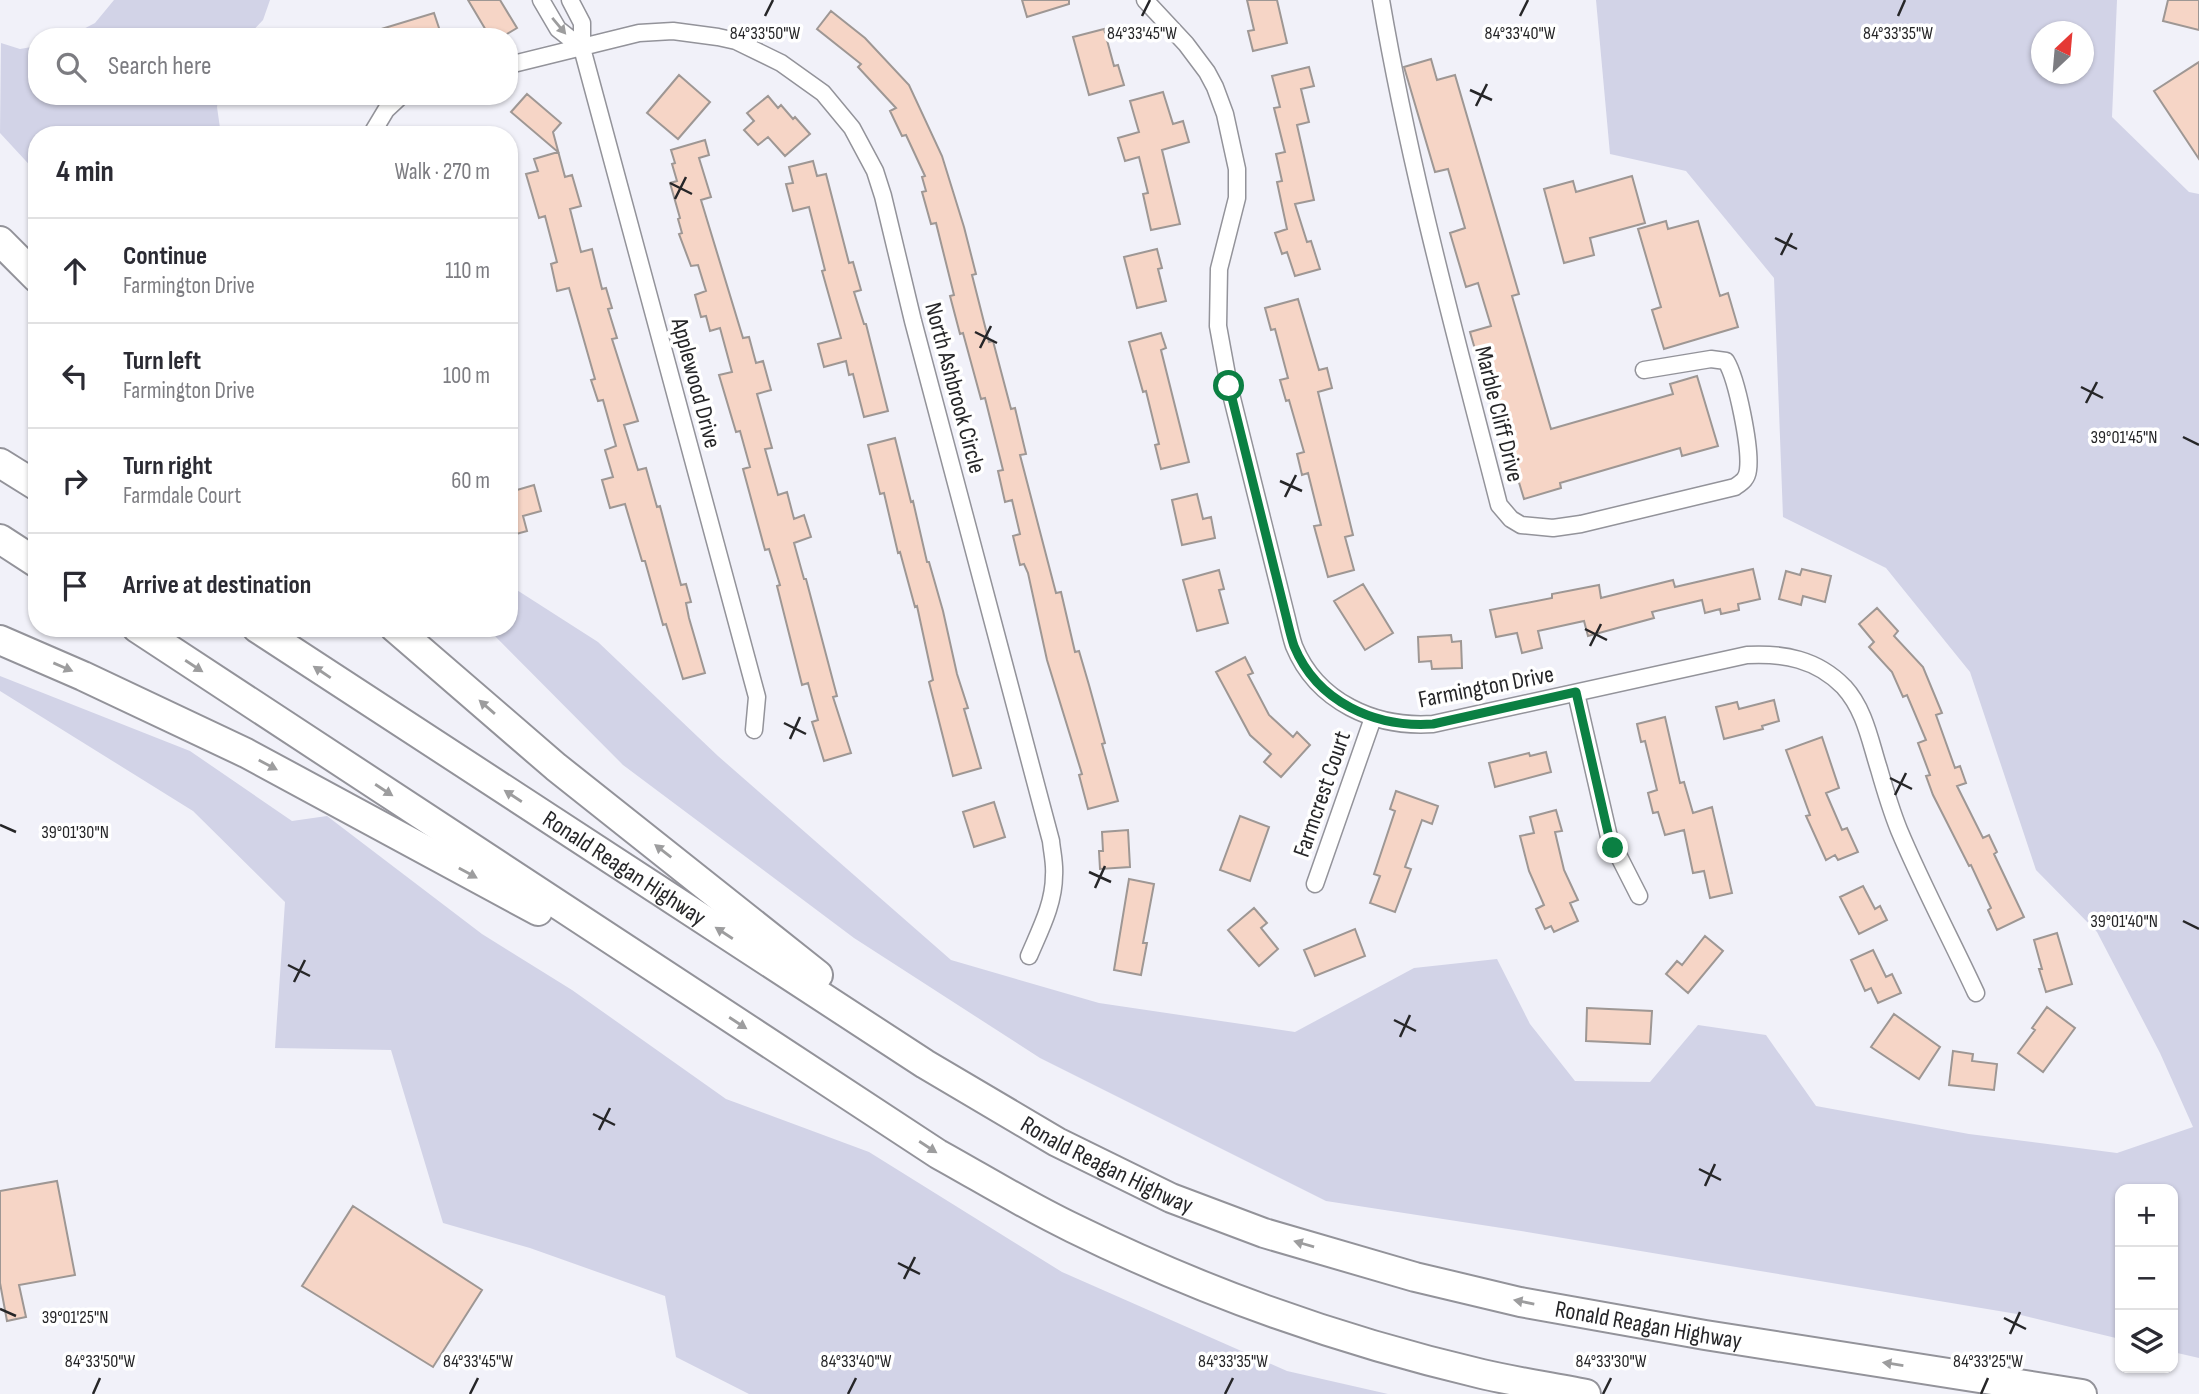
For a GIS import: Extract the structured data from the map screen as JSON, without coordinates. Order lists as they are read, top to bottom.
{
  "streets": {
    "highway": ["Ronald Reagan Highway"],
    "street": [
      "Applewood Drive",
      "North Ashbrook Circle",
      "Marble Cliff Drive",
      "Farmington Drive",
      "Farmcrest Court"
    ]
  },
  "crossings": [
    ["Applewood Drive", "North Ashbrook Circle"],
    ["Farmington Drive", "Farmcrest Court"]
  ],
  "north": "top right",
  "page": {
    "search": "Search here",
    "heading": ["4 min", "Walk · 270 m"],
    "list": [
      ["Continue", "Farmington Drive", "110 m"],
      ["Turn left", "Farmington Drive", "100 m"],
      ["Turn right", "Farmdale Court", "60 m"],
      "Arrive at destination"
    ],
    "map_buttons": ["+", "−"]
  },
  "coordinates": [
    "84°33'50\"W",
    "84°33'45\"W",
    "84°33'40\"W",
    "84°33'35\"W",
    "39°01'45\"N",
    "39°01'30\"N",
    "39°01'40\"N",
    "39°01'25\"N",
    "84°33'30\"W",
    "84°33'25\"W"
  ]
}
